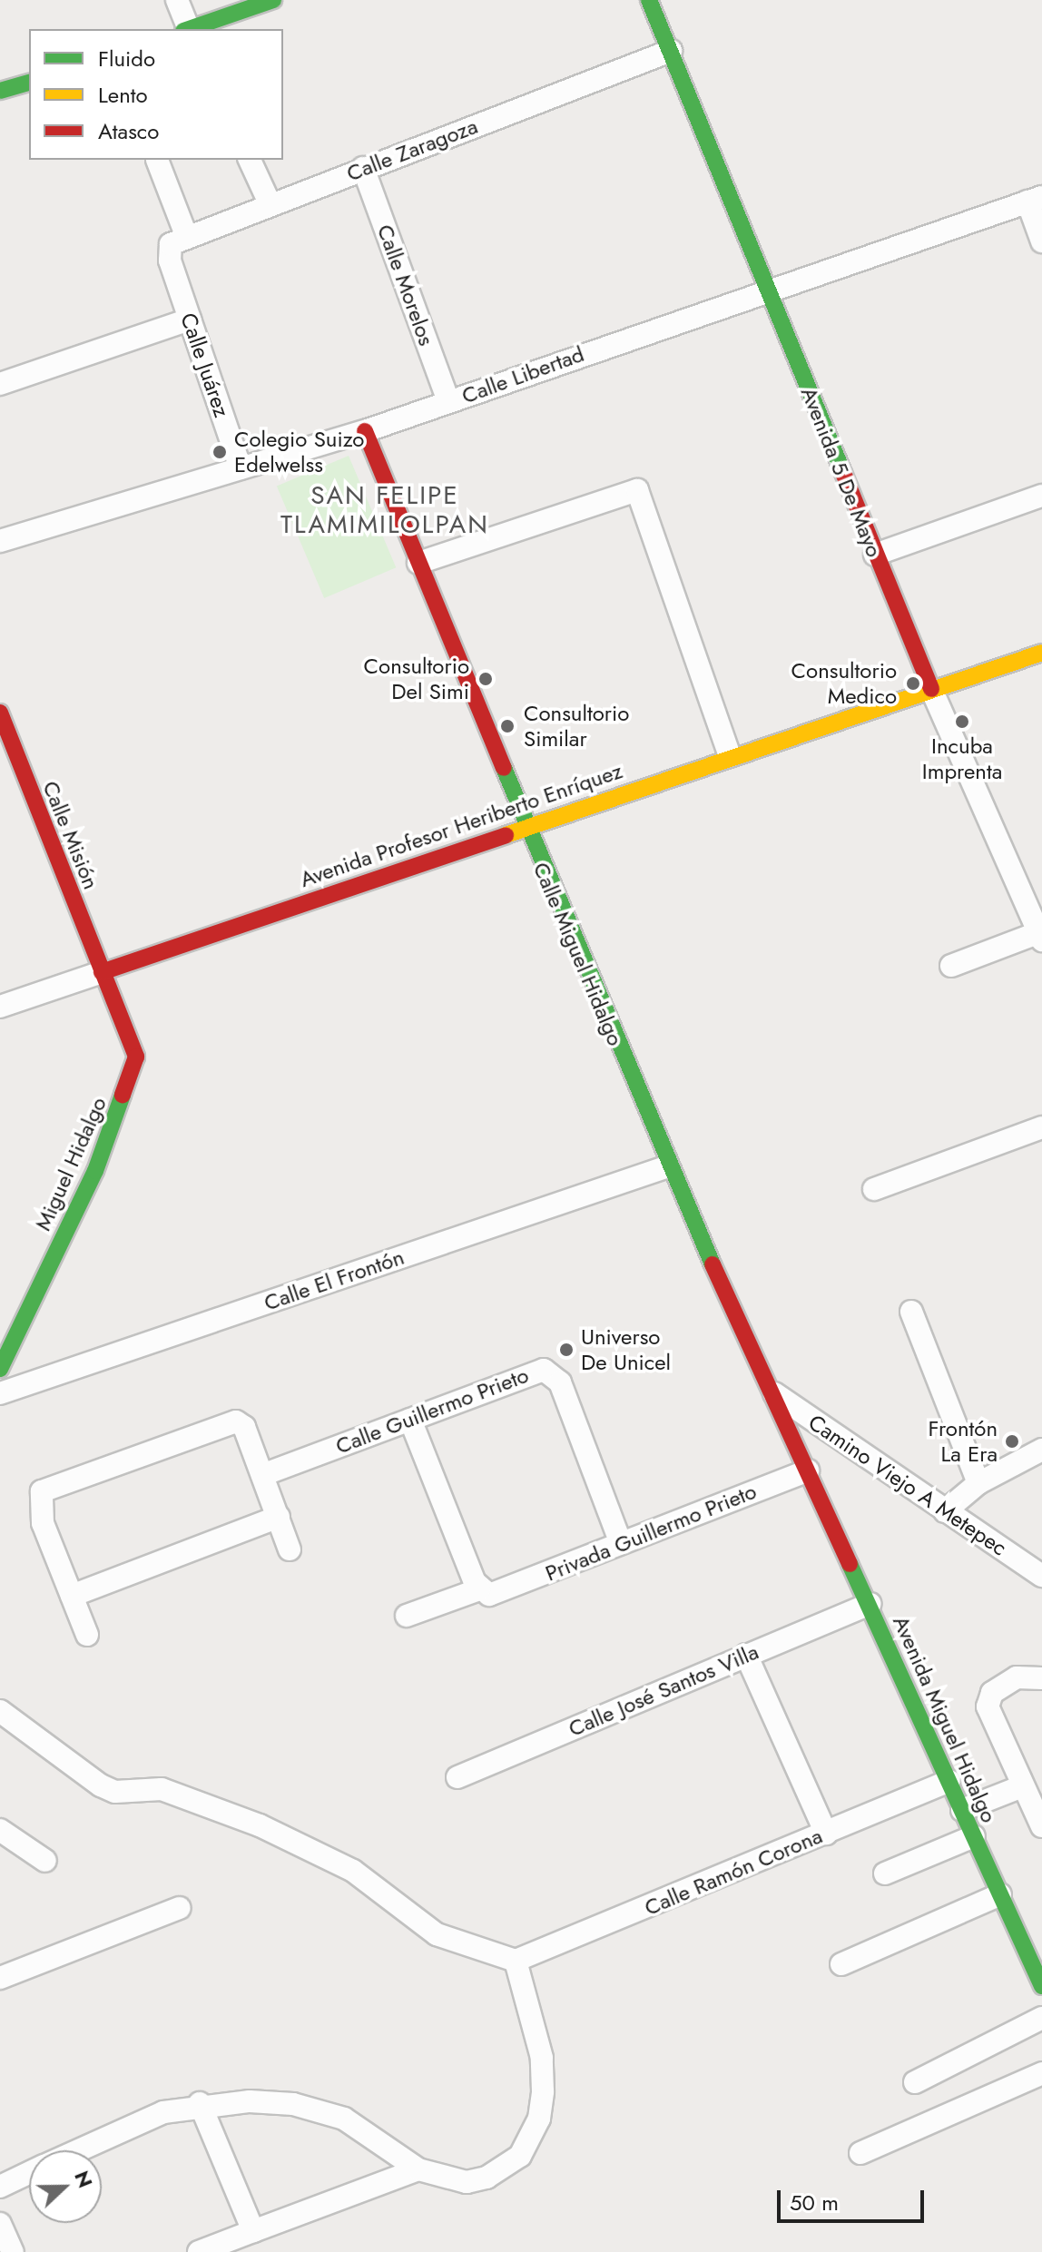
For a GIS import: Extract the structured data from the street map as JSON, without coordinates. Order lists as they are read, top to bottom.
{
  "streets": {
    "main road": [
      "Avenida 5 De Mayo",
      "Avenida Profesor Heriberto Enríquez",
      "Calle Misión",
      "Calle Miguel Hidalgo",
      "Miguel Hidalgo",
      "Avenida Miguel Hidalgo"
    ],
    "street": [
      "Calle Zaragoza",
      "Calle Morelos",
      "Calle Juárez",
      "Calle Libertad",
      "Calle El Frontón",
      "Calle Guillermo Prieto",
      "Camino Viejo A Metepec",
      "Privada Guillermo Prieto",
      "Calle José Santos Villa",
      "Calle Ramón Corona"
    ]
  },
  "crossings": [
    ["Calle Zaragoza", "Calle Morelos"],
    ["Calle Zaragoza", "Calle Juárez"],
    ["Calle Zaragoza", "Avenida 5 De Mayo"],
    ["Calle Morelos", "Calle Libertad"],
    ["Calle Juárez", "Calle Libertad"],
    ["Calle Libertad", "Avenida 5 De Mayo"],
    ["Calle Libertad", "Calle Miguel Hidalgo"],
    ["Avenida 5 De Mayo", "Avenida Profesor Heriberto Enríquez"],
    ["Avenida Profesor Heriberto Enríquez", "Calle Misión"],
    ["Avenida Profesor Heriberto Enríquez", "Calle Miguel Hidalgo"],
    ["Avenida Profesor Heriberto Enríquez", "Miguel Hidalgo"],
    ["Calle Misión", "Miguel Hidalgo"],
    ["Calle Miguel Hidalgo", "Calle El Frontón"],
    ["Calle Miguel Hidalgo", "Camino Viejo A Metepec"],
    ["Calle Miguel Hidalgo", "Privada Guillermo Prieto"],
    ["Calle Miguel Hidalgo", "Avenida Miguel Hidalgo"],
    ["Calle Guillermo Prieto", "Privada Guillermo Prieto"],
    ["Privada Guillermo Prieto", "Avenida Miguel Hidalgo"],
    ["Calle José Santos Villa", "Avenida Miguel Hidalgo"],
    ["Avenida Miguel Hidalgo", "Calle Ramón Corona"]
  ],
  "districts": ["SAN FELIPE TLAMIMILOLPAN"],
  "places": [
    "Colegio Suizo Edelwelss",
    "Consultorio Del Simi",
    "Consultorio Medico",
    "Incuba Imprenta",
    "Consultorio Similar",
    "Universo De Unicel",
    "Frontón La Era"
  ],
  "legend": ["Fluido", "Lento", "Atasco"],
  "scale_bar": "50 m",
  "north": "right"
}
